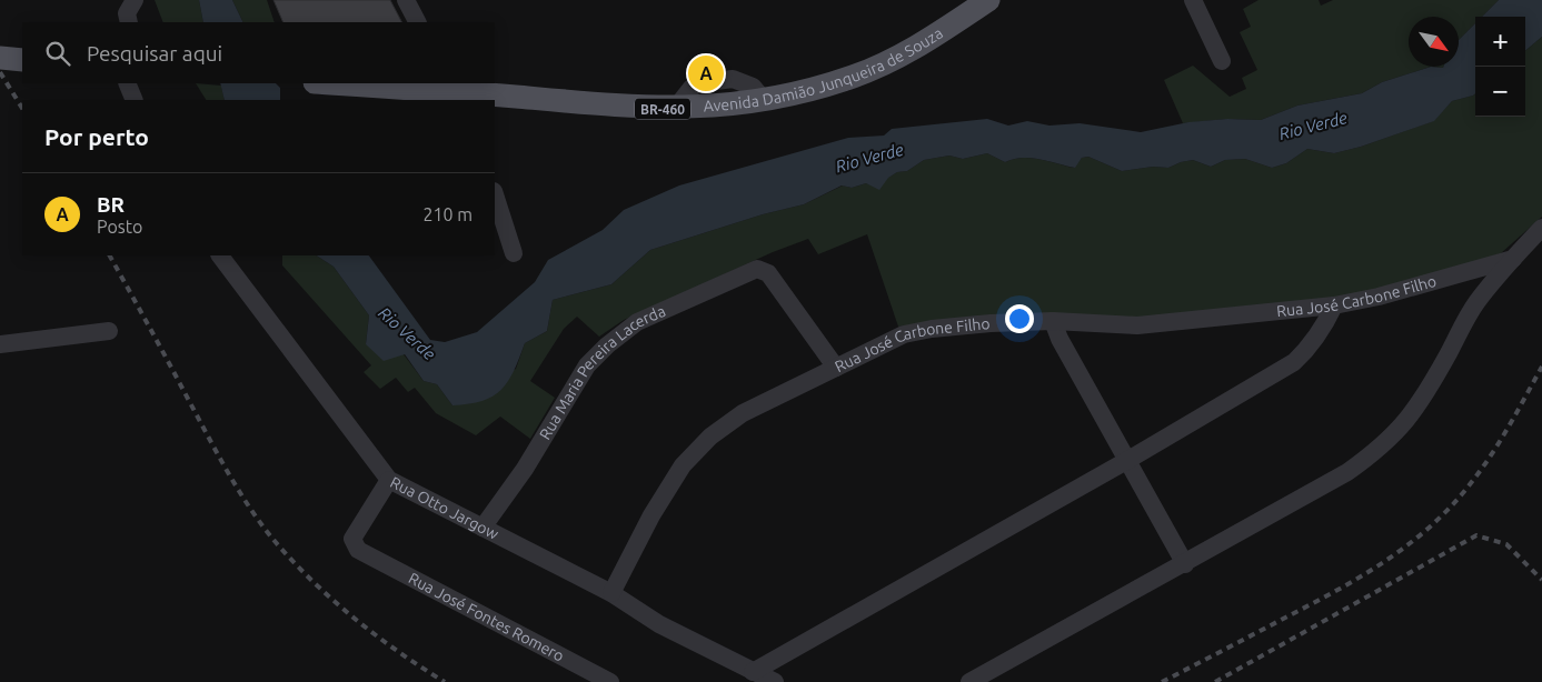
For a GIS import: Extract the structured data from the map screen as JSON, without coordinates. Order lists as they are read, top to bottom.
{
  "streets": {
    "main road": ["Avenida Damião Junqueira de Souza", "BR-460"],
    "street": [
      "Rua José Carbone Filho",
      "Rua Maria Pereira Lacerda",
      "Rua Otto Jargow",
      "Rua José Fontes Romero"
    ]
  },
  "crossings": [
    ["Rua José Carbone Filho", "Rua Maria Pereira Lacerda"],
    ["Rua José Carbone Filho", "Rua Otto Jargow"],
    ["Rua Maria Pereira Lacerda", "Rua Otto Jargow"],
    ["Rua Otto Jargow", "Rua José Fontes Romero"]
  ],
  "water": ["Rio Verde"],
  "north": "bottom right",
  "page": {
    "map_buttons": ["+", "−"],
    "search": "Pesquisar aqui",
    "pins": "A",
    "heading": "Por perto",
    "list": [
      {
        "mark": "A",
        "name": "BR",
        "note": "Posto",
        "value": "210 m"
      }
    ]
  }
}
